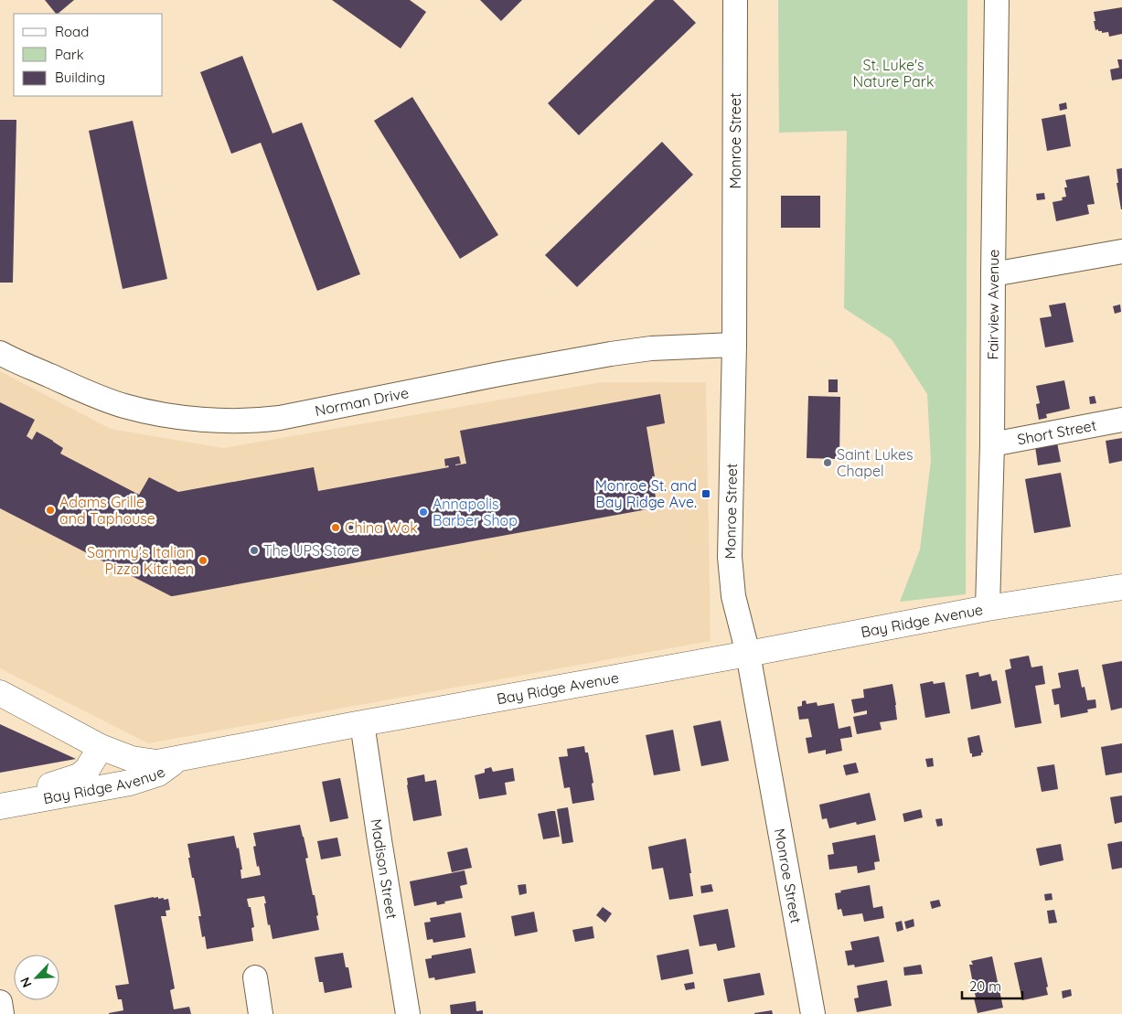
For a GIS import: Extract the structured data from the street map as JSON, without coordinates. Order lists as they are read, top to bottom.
{
  "streets": {
    "main road": ["Bay Ridge Avenue"],
    "street": [
      "Monroe Street",
      "Fairview Avenue",
      "Norman Drive",
      "Short Street",
      "Madison Street"
    ]
  },
  "crossings": [
    ["Monroe Street", "Norman Drive"],
    ["Monroe Street", "Bay Ridge Avenue"],
    ["Fairview Avenue", "Short Street"],
    ["Fairview Avenue", "Bay Ridge Avenue"],
    ["Bay Ridge Avenue", "Madison Street"]
  ],
  "parks": ["St. Luke's Nature Park"],
  "places": {
    "other": [
      "Saint Lukes Chapel",
      "Adams Grille and Taphouse",
      "Annapolis Barber Shop",
      "China Wok",
      "The UPS Store",
      "Sammy's Italian Pizza Kitchen"
    ],
    "transit": ["Monroe St. and Bay Ridge Ave."]
  },
  "legend": ["Road", "Park", "Building"],
  "scale_bar": "20 m",
  "north": "bottom left"
}
